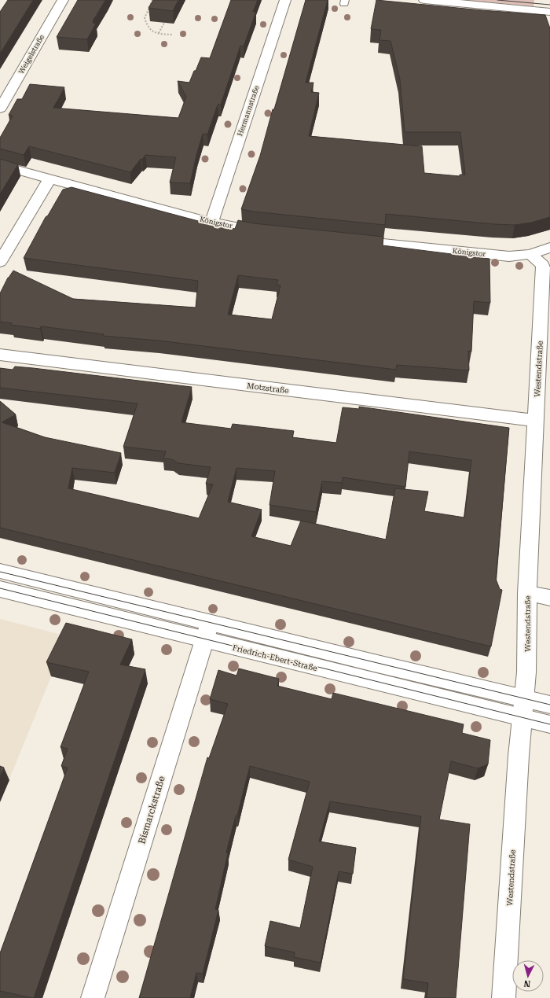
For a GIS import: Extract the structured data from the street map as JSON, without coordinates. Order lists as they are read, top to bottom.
{
  "streets": {
    "street": [
      "Weigelstraße",
      "Hermannstraße",
      "Königstor",
      "Westendstraße",
      "Motzstraße",
      "Friedrich-Ebert-Straße",
      "Bismarckstraße"
    ]
  },
  "crossings": [
    ["Hermannstraße", "Königstor"],
    ["Königstor", "Westendstraße"],
    ["Westendstraße", "Motzstraße"],
    ["Westendstraße", "Friedrich-Ebert-Straße"],
    ["Friedrich-Ebert-Straße", "Bismarckstraße"]
  ],
  "north": "bottom"
}
